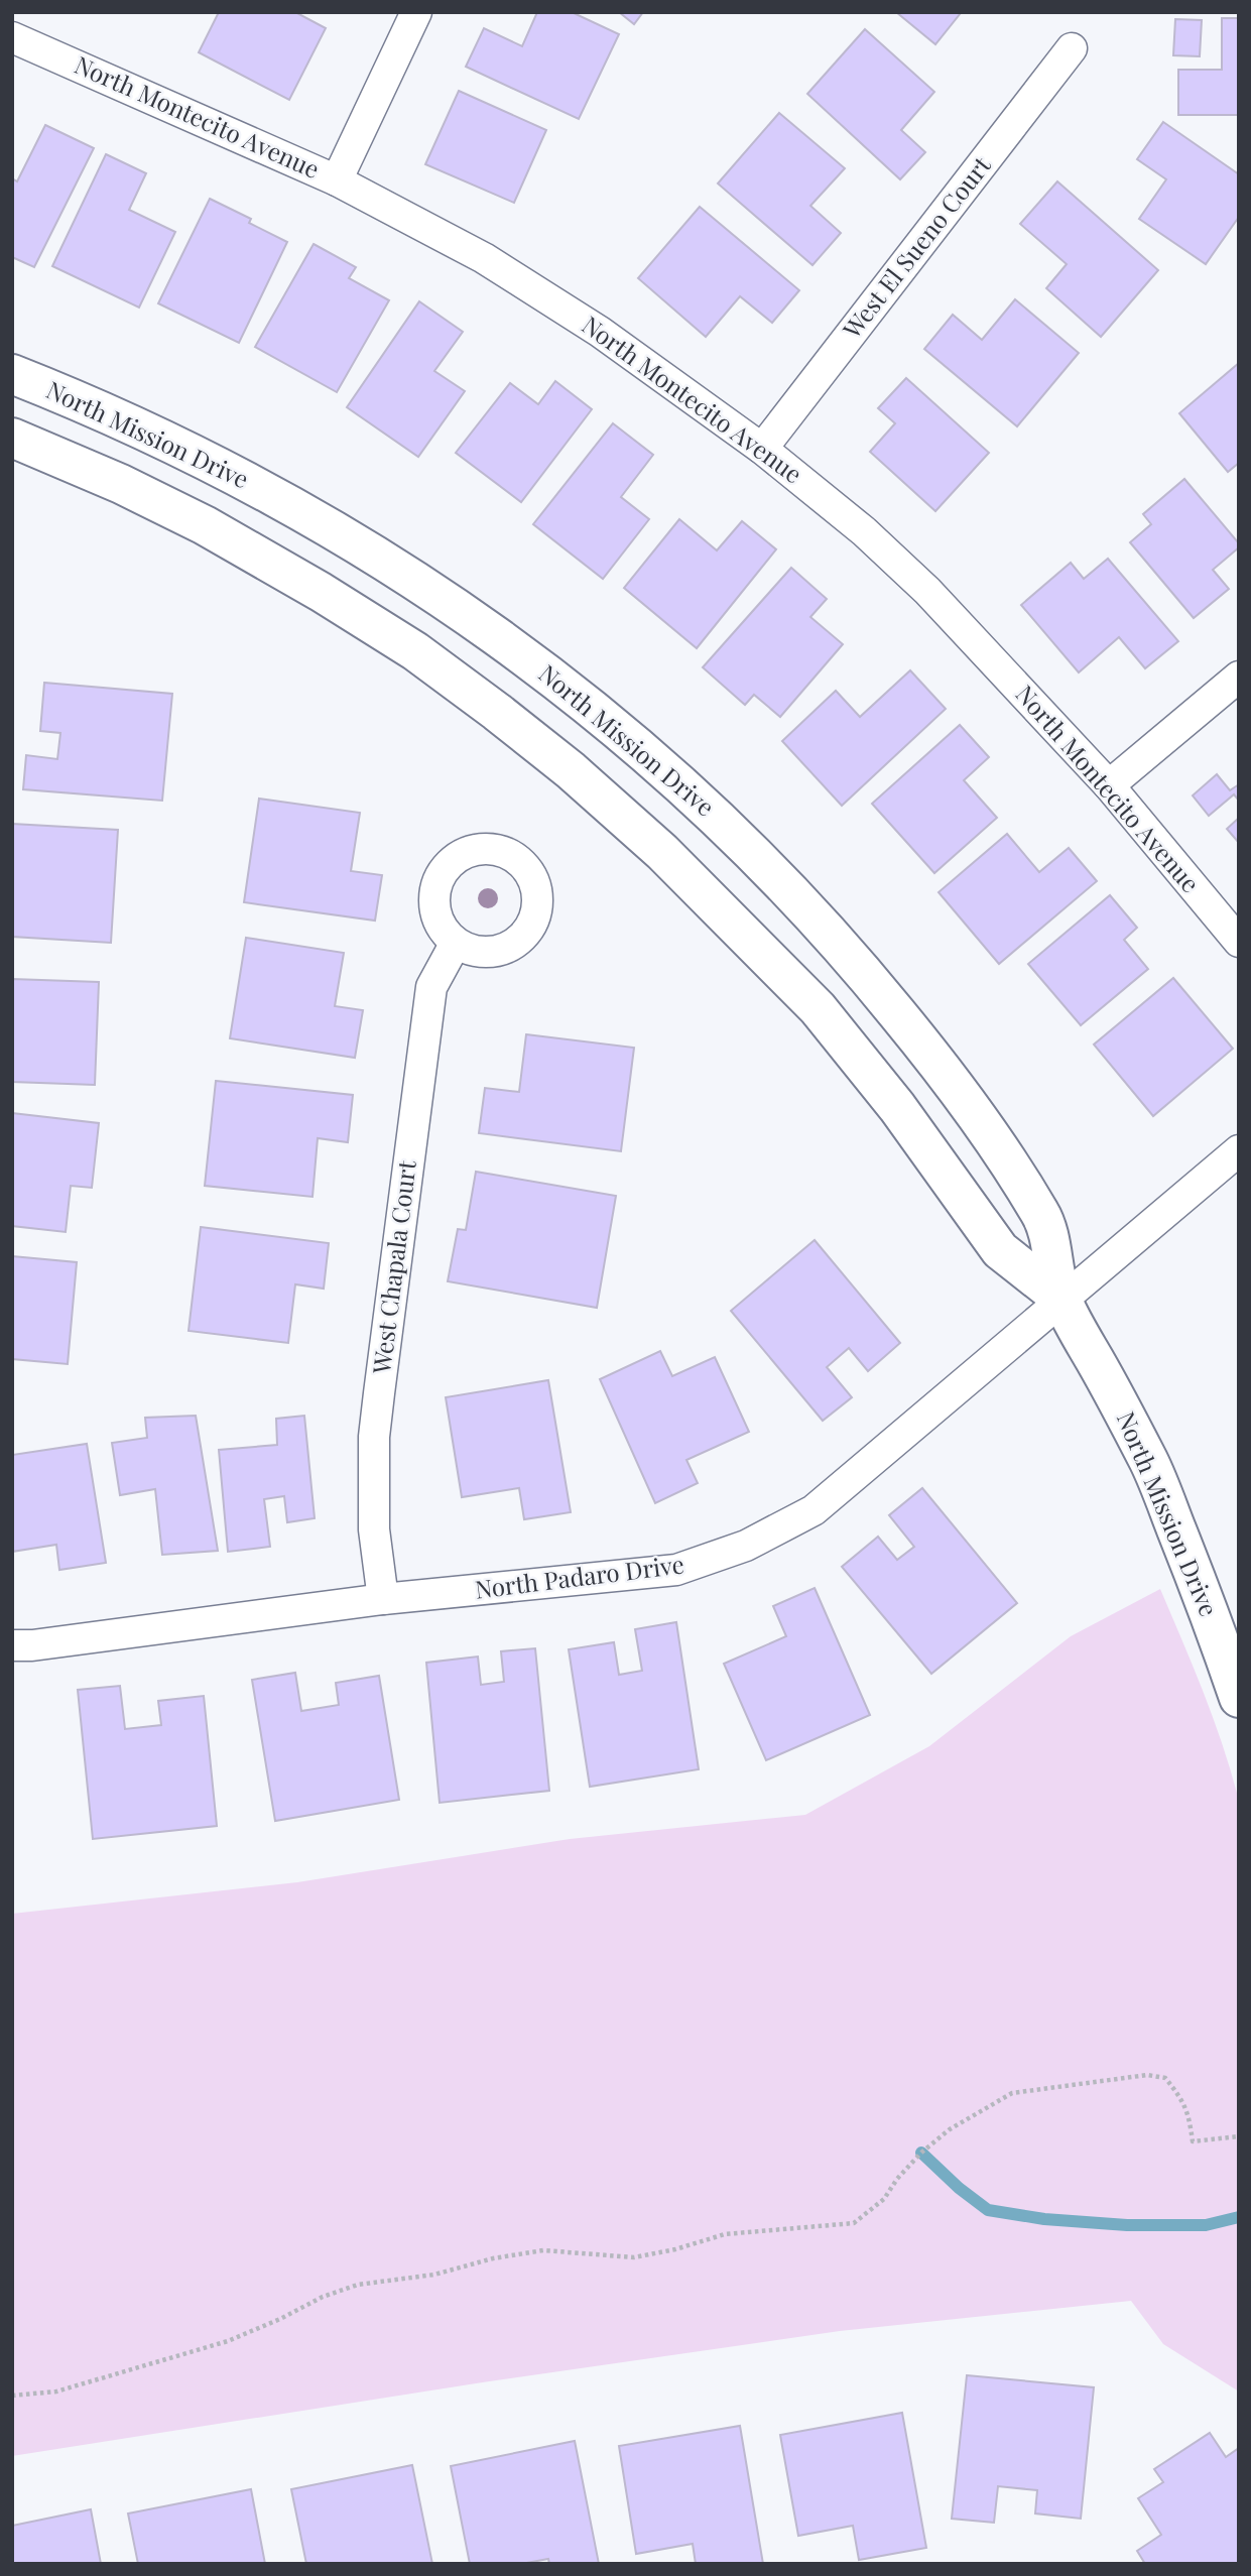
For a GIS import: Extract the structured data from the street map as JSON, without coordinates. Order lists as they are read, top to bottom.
{
  "streets": {
    "street": [
      "North Montecito Avenue",
      "West El Sueno Court",
      "North Mission Drive",
      "West Chapala Court",
      "North Padaro Drive"
    ]
  },
  "crossings": [
    ["North Montecito Avenue", "West El Sueno Court"],
    ["North Mission Drive", "North Padaro Drive"],
    ["West Chapala Court", "North Padaro Drive"]
  ]
}
